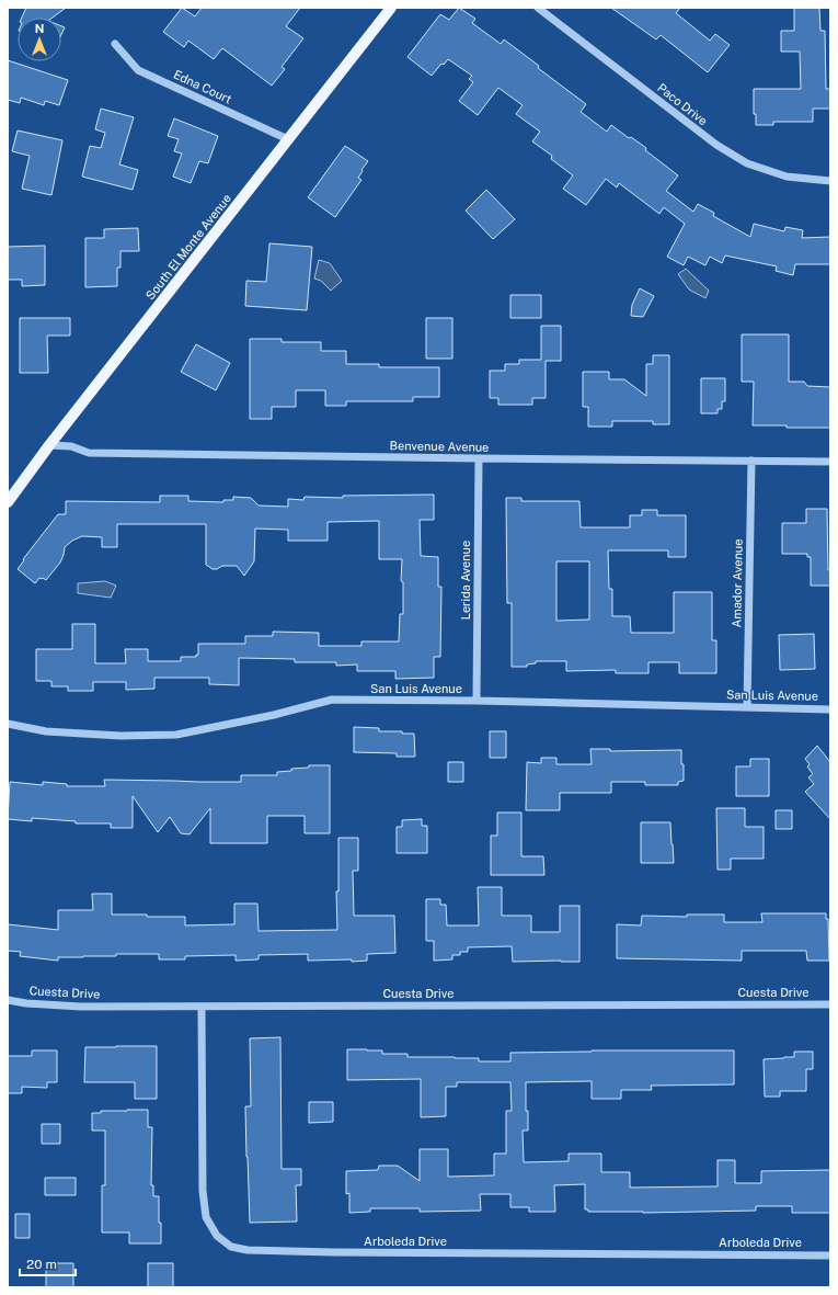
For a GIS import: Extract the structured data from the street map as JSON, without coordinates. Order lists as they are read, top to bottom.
{
  "streets": {
    "main road": ["South El Monte Avenue"],
    "street": [
      "Edna Court",
      "Paco Drive",
      "Benvenue Avenue",
      "Lerida Avenue",
      "Amador Avenue",
      "San Luis Avenue",
      "Cuesta Drive",
      "Arboleda Drive"
    ]
  },
  "crossings": [
    ["Edna Court", "South El Monte Avenue"],
    ["South El Monte Avenue", "Benvenue Avenue"],
    ["Benvenue Avenue", "Lerida Avenue"],
    ["Benvenue Avenue", "Amador Avenue"],
    ["Lerida Avenue", "San Luis Avenue"],
    ["Amador Avenue", "San Luis Avenue"],
    ["Cuesta Drive", "Arboleda Drive"]
  ],
  "scale_bar": "20 m",
  "north": "top"
}
